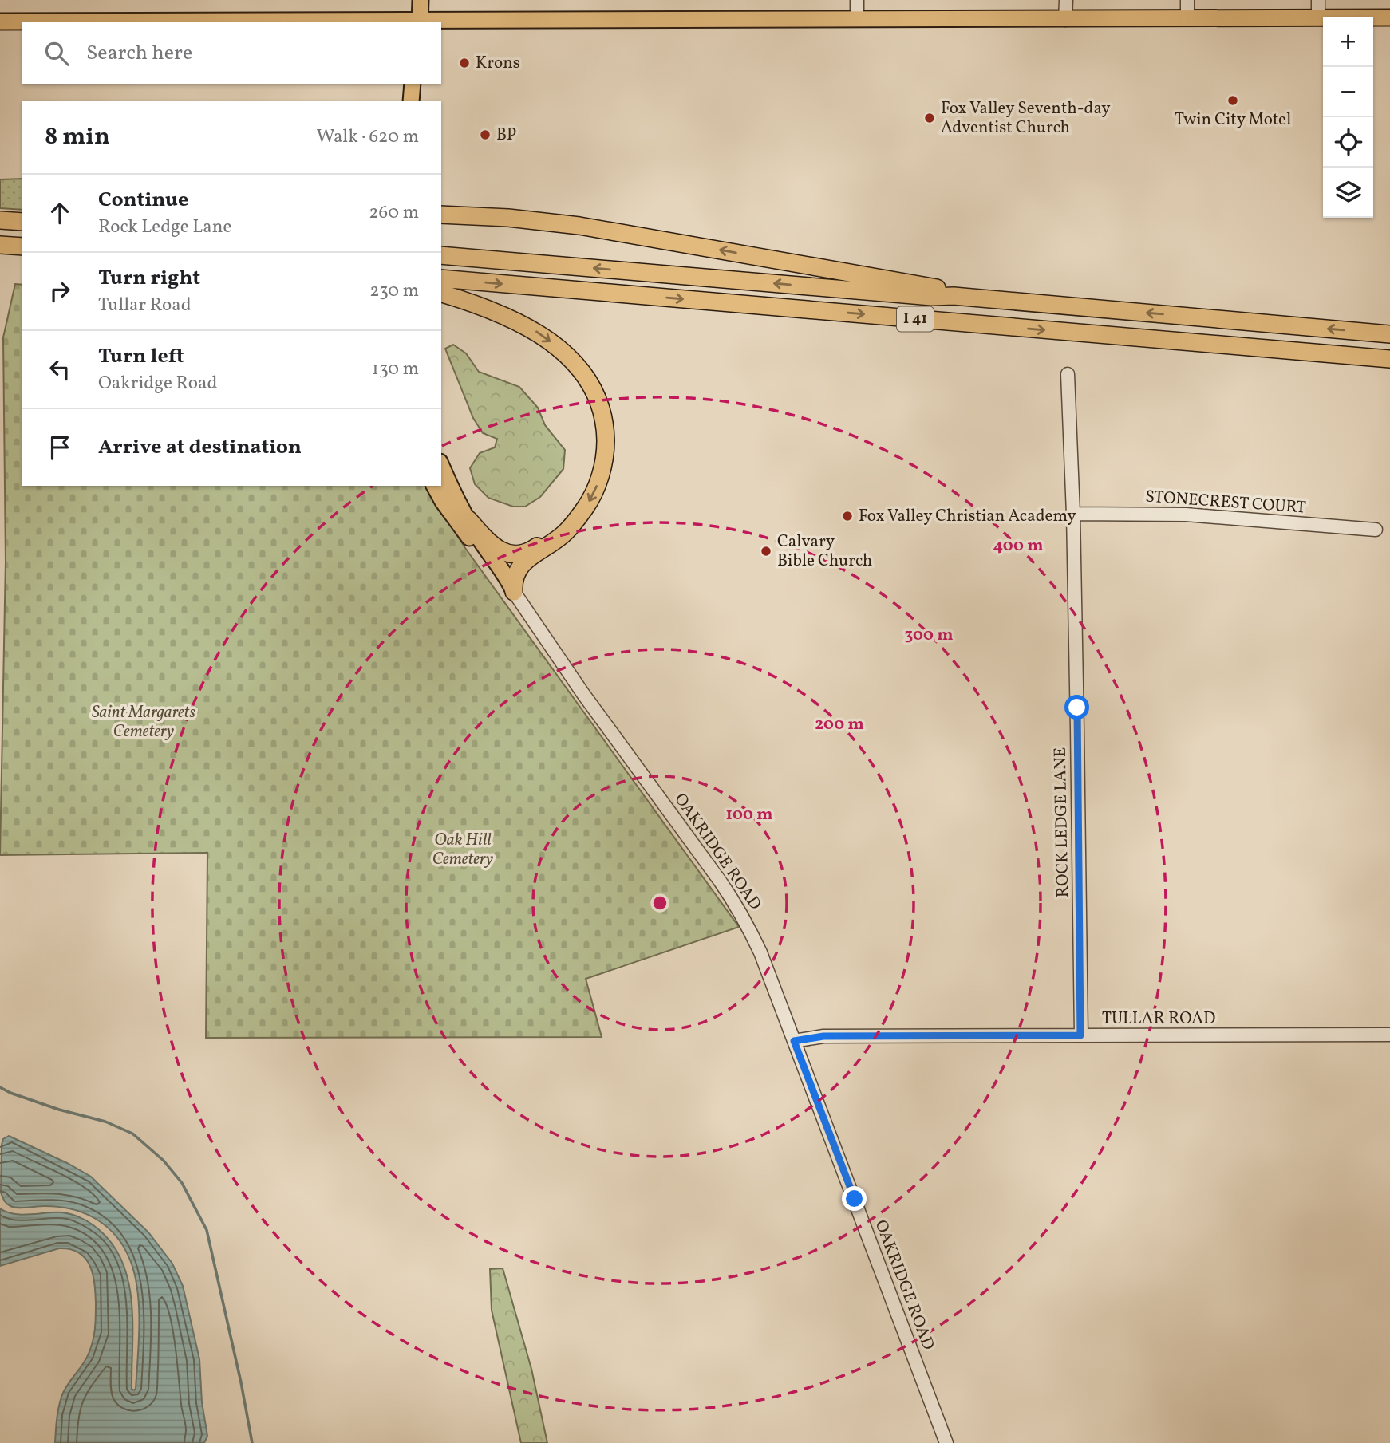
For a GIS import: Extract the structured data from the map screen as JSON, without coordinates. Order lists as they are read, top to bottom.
{
  "streets": {
    "highway": ["I 41"],
    "street": [
      "STONECREST COURT",
      "ROCK LEDGE LANE",
      "OAKRIDGE ROAD",
      "TULLAR ROAD"
    ]
  },
  "crossings": [
    ["STONECREST COURT", "ROCK LEDGE LANE"],
    ["ROCK LEDGE LANE", "TULLAR ROAD"],
    ["OAKRIDGE ROAD", "TULLAR ROAD"]
  ],
  "parks": ["Saint Margarets Cemetery", "Oak Hill Cemetery"],
  "places": [
    "Krons",
    "Twin City Motel",
    "Fox Valley Seventh-day Adventist Church",
    "BP",
    "Fox Valley Christian Academy",
    "Calvary Bible Church"
  ],
  "page": {
    "map_buttons": ["+", "−"],
    "search": "Search here",
    "heading": ["8 min", "Walk · 620 m"],
    "list": [
      ["Continue", "Rock Ledge Lane", "260 m"],
      ["Turn right", "Tullar Road", "230 m"],
      ["Turn left", "Oakridge Road", "130 m"],
      "Arrive at destination"
    ]
  },
  "rings": [
    "400 m",
    "300 m",
    "200 m",
    "100 m"
  ]
}
